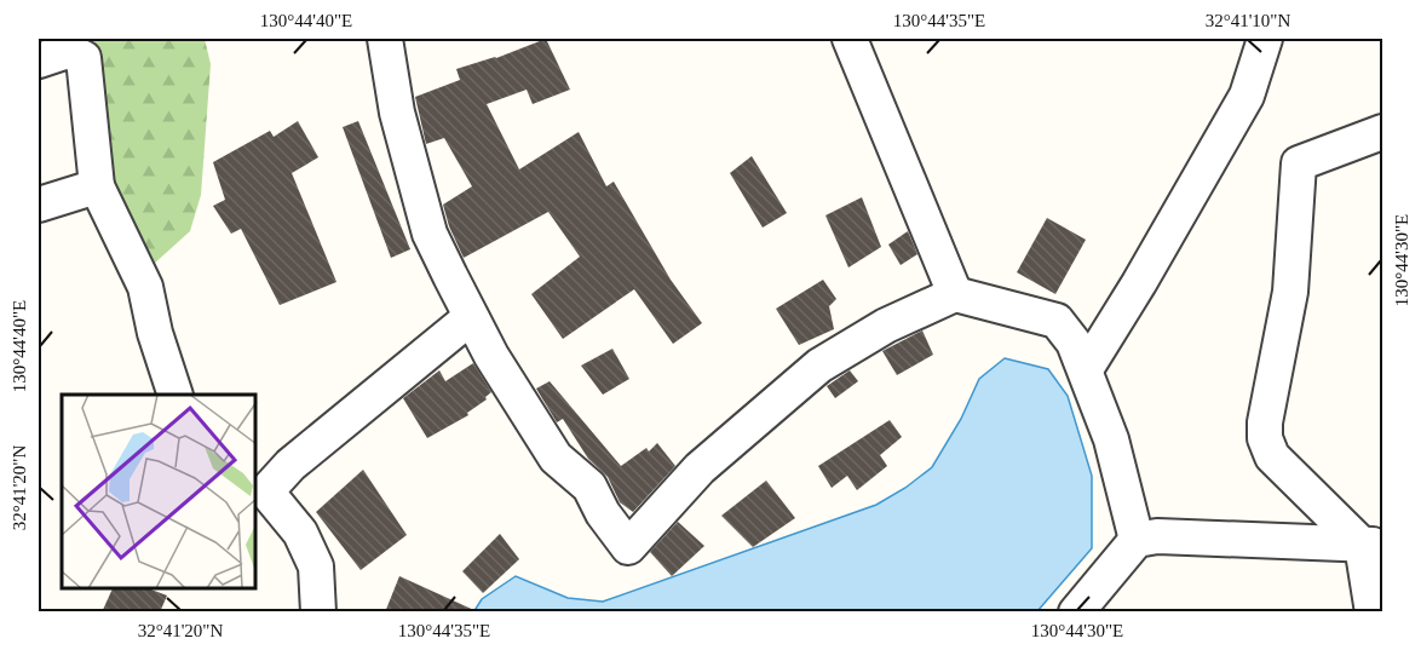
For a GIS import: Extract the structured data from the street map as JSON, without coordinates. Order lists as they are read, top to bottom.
{
  "coordinates": [
    "130°44'40\"E",
    "130°44'35\"E",
    "32°41'10\"N",
    "130°44'30\"E",
    "32°41'20\"N"
  ]
}
